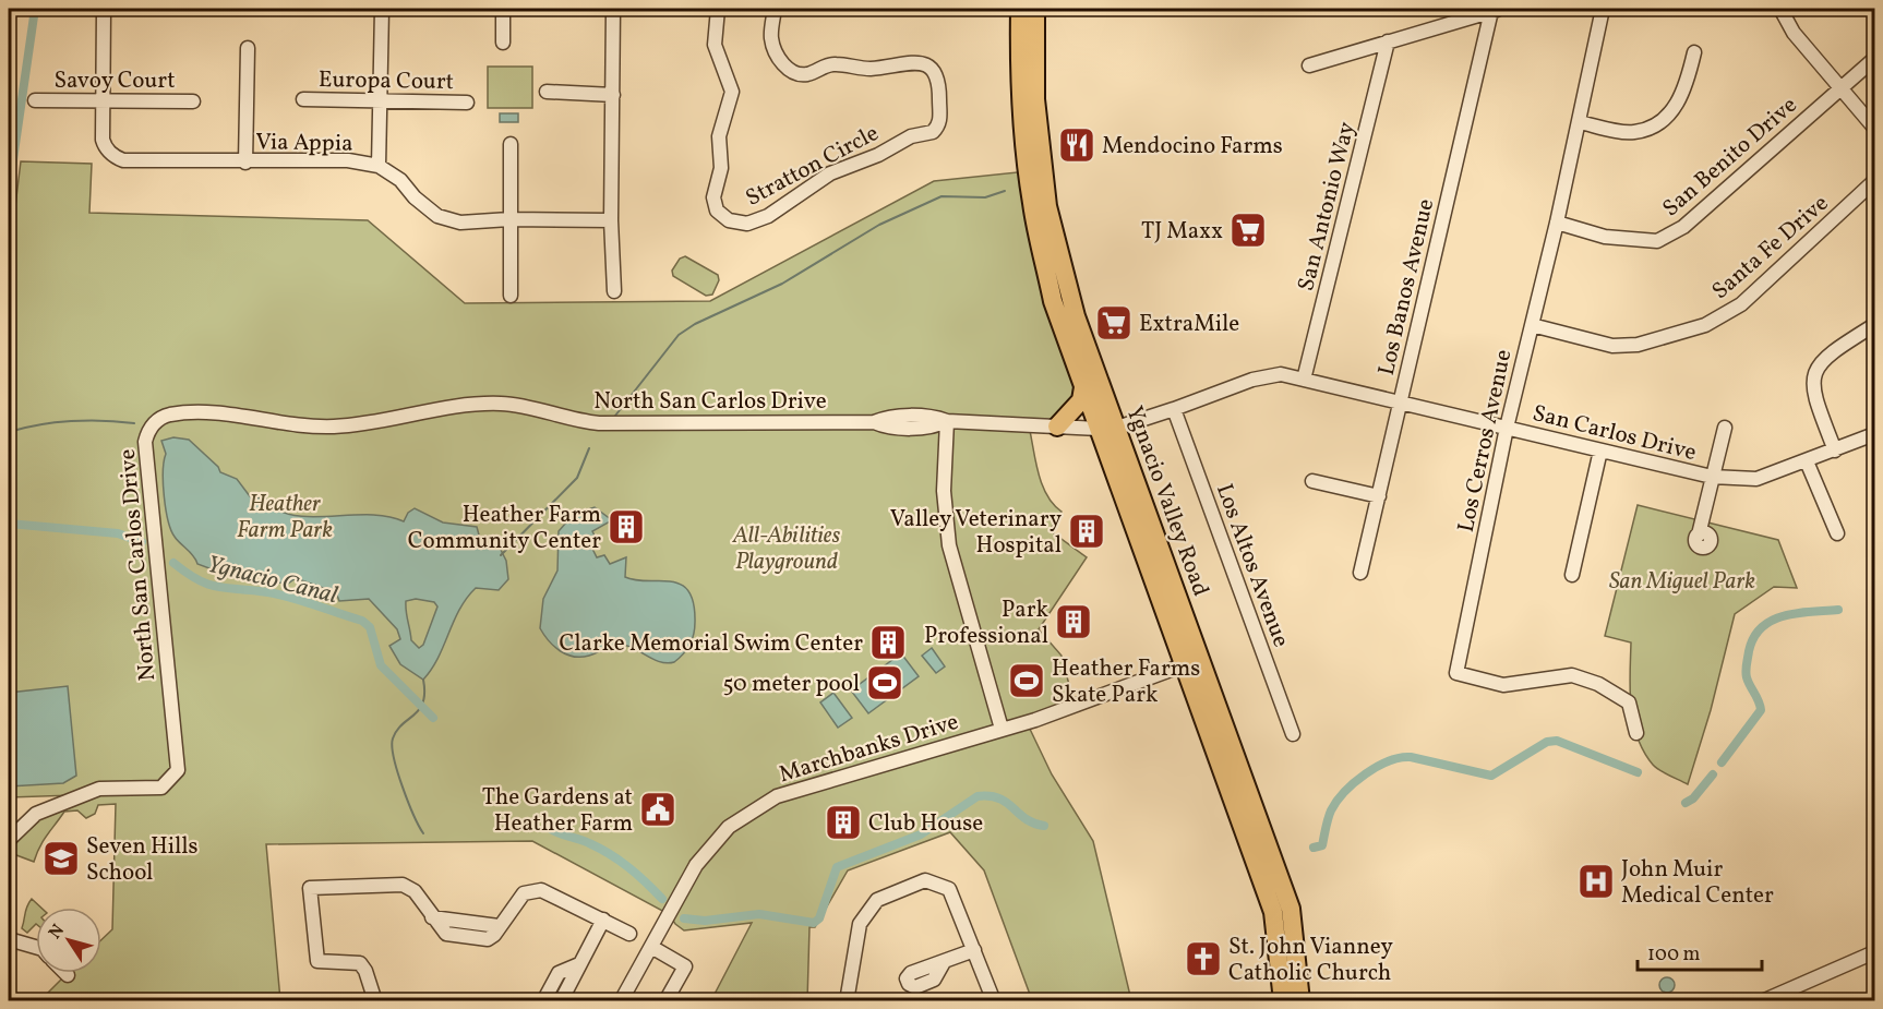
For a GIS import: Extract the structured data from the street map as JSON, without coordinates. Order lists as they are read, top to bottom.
{
  "streets": {
    "highway": ["Ygnacio Valley Road"],
    "street": [
      "Savoy Court",
      "Europa Court",
      "Via Appia",
      "San Benito Drive",
      "Stratton Circle",
      "San Antonio Way",
      "Santa Fe Drive",
      "Los Banos Avenue",
      "North San Carlos Drive",
      "San Carlos Drive",
      "Los Cerros Avenue",
      "Los Altos Avenue",
      "Marchbanks Drive"
    ]
  },
  "crossings": [
    ["Savoy Court", "Via Appia"],
    ["San Benito Drive", "Los Cerros Avenue"],
    ["San Antonio Way", "San Carlos Drive"],
    ["Santa Fe Drive", "Los Cerros Avenue"],
    ["Los Banos Avenue", "San Carlos Drive"],
    ["North San Carlos Drive", "San Carlos Drive"],
    ["North San Carlos Drive", "Ygnacio Valley Road"],
    ["San Carlos Drive", "Los Cerros Avenue"],
    ["San Carlos Drive", "Ygnacio Valley Road"],
    ["San Carlos Drive", "Los Altos Avenue"],
    ["Ygnacio Valley Road", "Marchbanks Drive"]
  ],
  "water": ["Ygnacio Canal"],
  "parks": ["Heather Farm Park", "All-Abilities Playground", "San Miguel Park"],
  "places": {
    "restaurant": ["Mendocino Farms"],
    "supermarket": ["TJ Maxx", "ExtraMile"],
    "building": [
      "Heather Farm Community Center",
      "Valley Veterinary Hospital",
      "Park Professional",
      "Clarke Memorial Swim Center",
      "Club House"
    ],
    "sports": ["Heather Farms Skate Park", "50 meter pool"],
    "public building": ["The Gardens at Heather Farm"],
    "school or university": ["Seven Hills School"],
    "hospital": ["John Muir Medical Center"],
    "church": ["St. John Vianney Catholic Church"]
  },
  "scale_bar": "100 m",
  "north": "top left"
}
